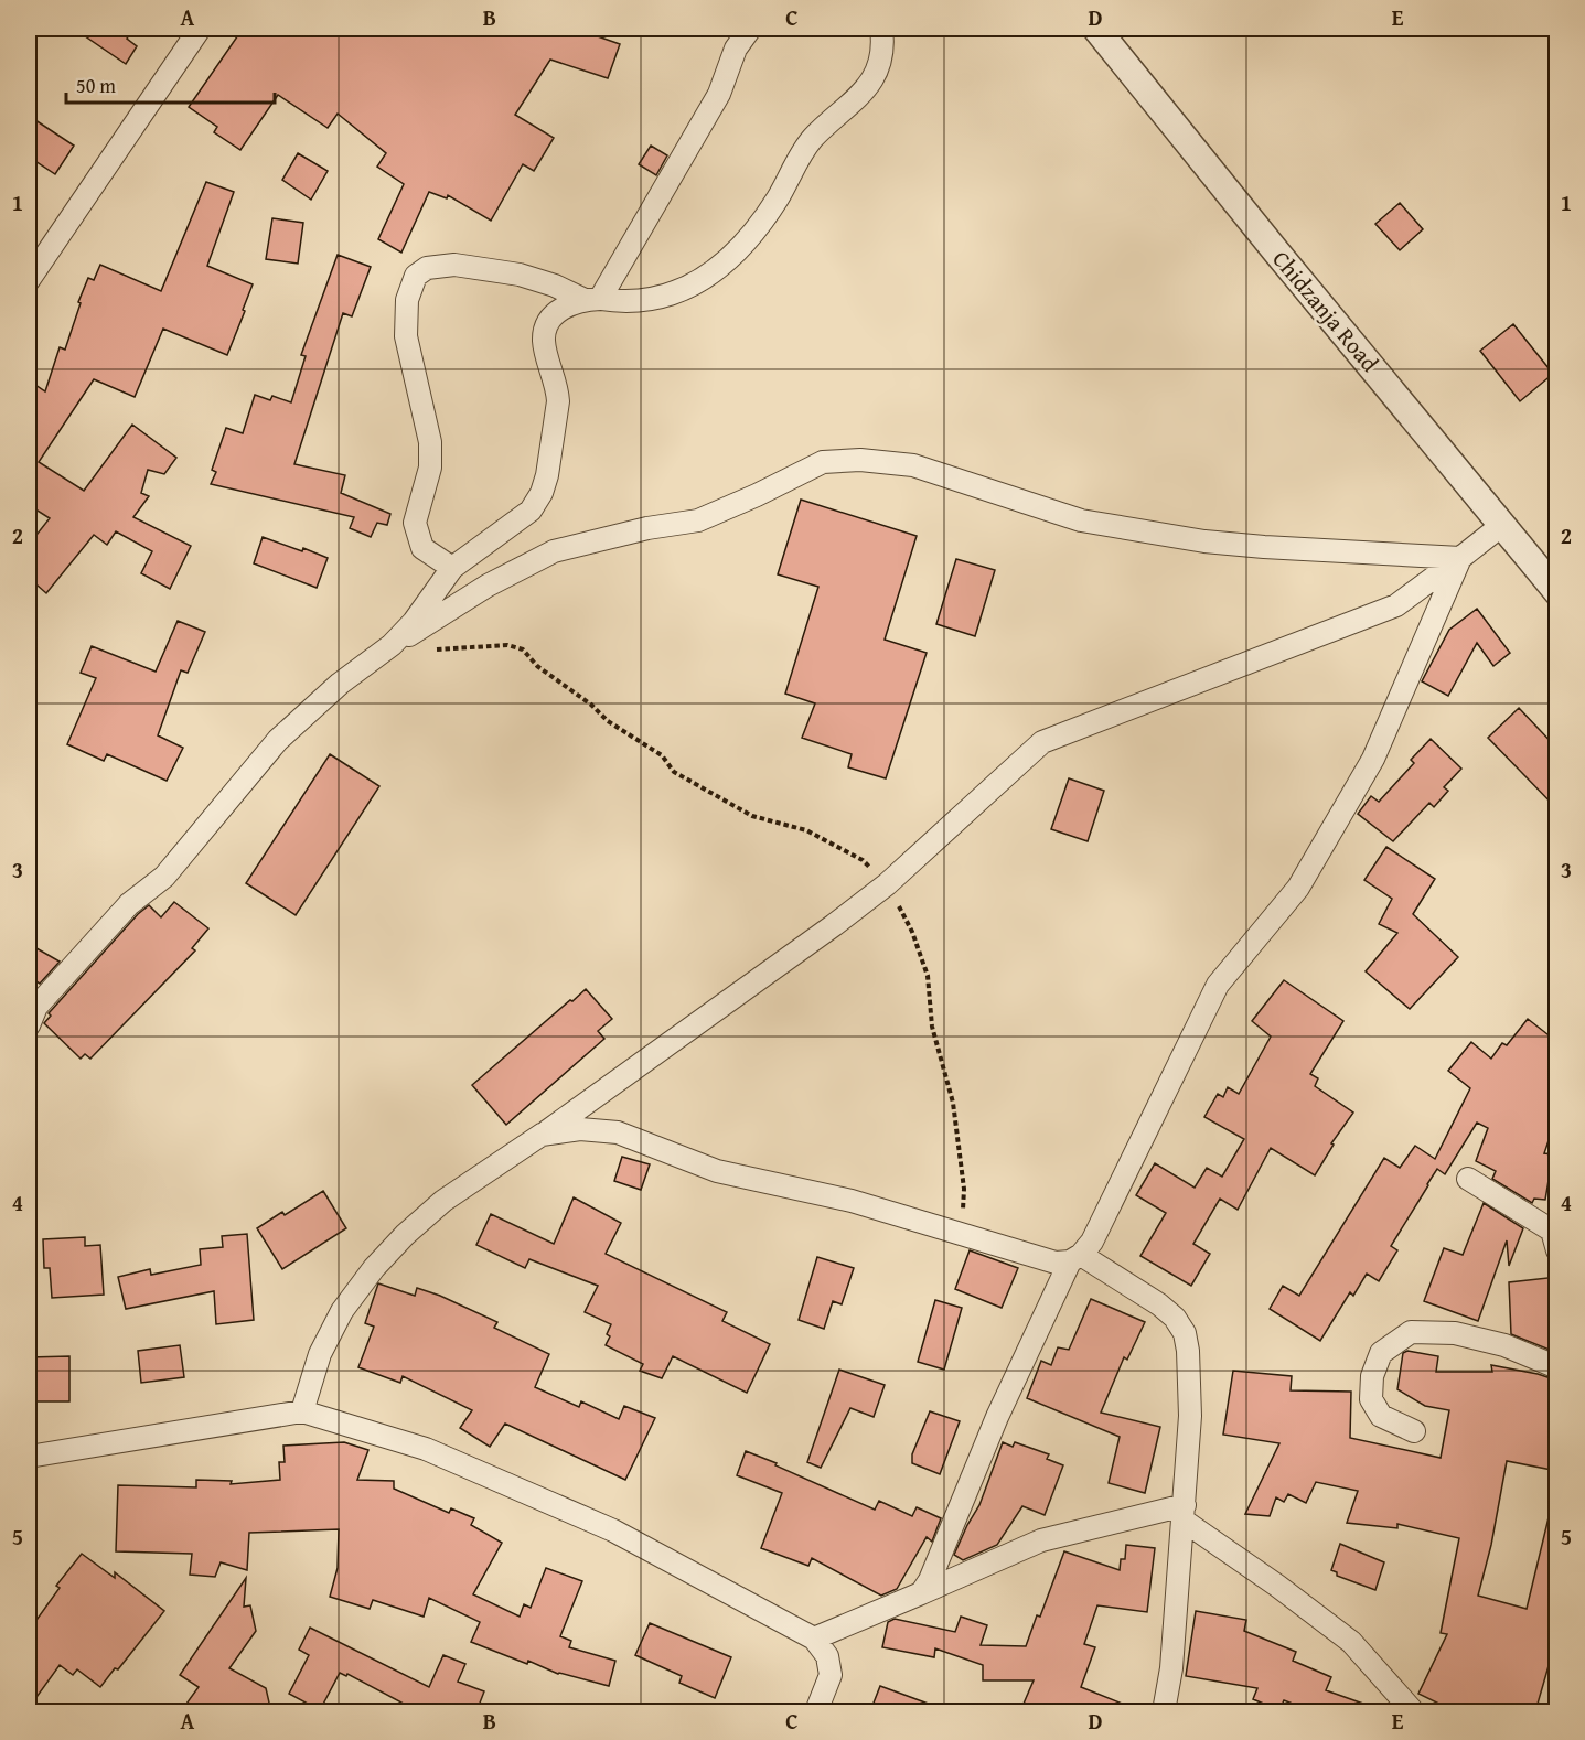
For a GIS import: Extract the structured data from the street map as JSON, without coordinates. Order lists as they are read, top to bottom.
{
  "streets": {
    "street": ["Chidzanja Road"]
  },
  "scale_bar": "50 m",
  "grid": {
    "columns": [
      "A",
      "B",
      "C",
      "D",
      "E"
    ],
    "rows": [
      "1",
      "2",
      "3",
      "4",
      "5"
    ]
  }
}
